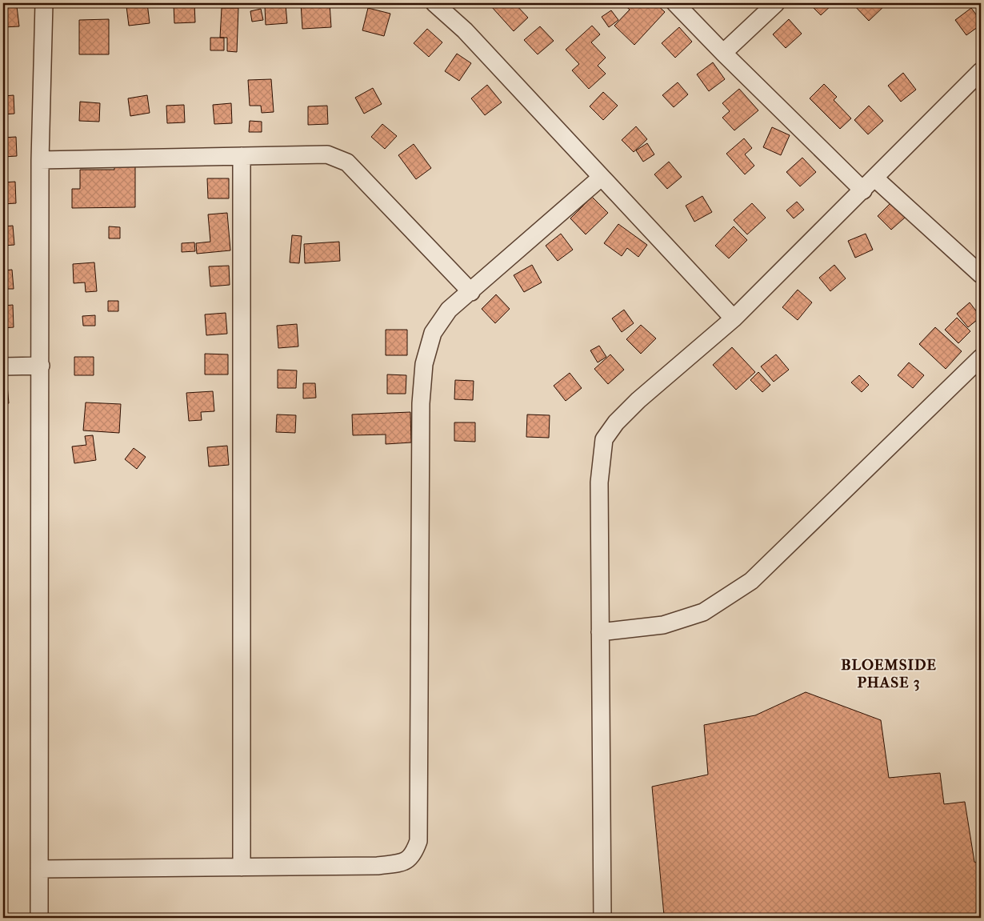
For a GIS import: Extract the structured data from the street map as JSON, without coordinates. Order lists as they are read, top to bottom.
{
  "districts": ["BLOEMSIDE PHASE 3"]
}
